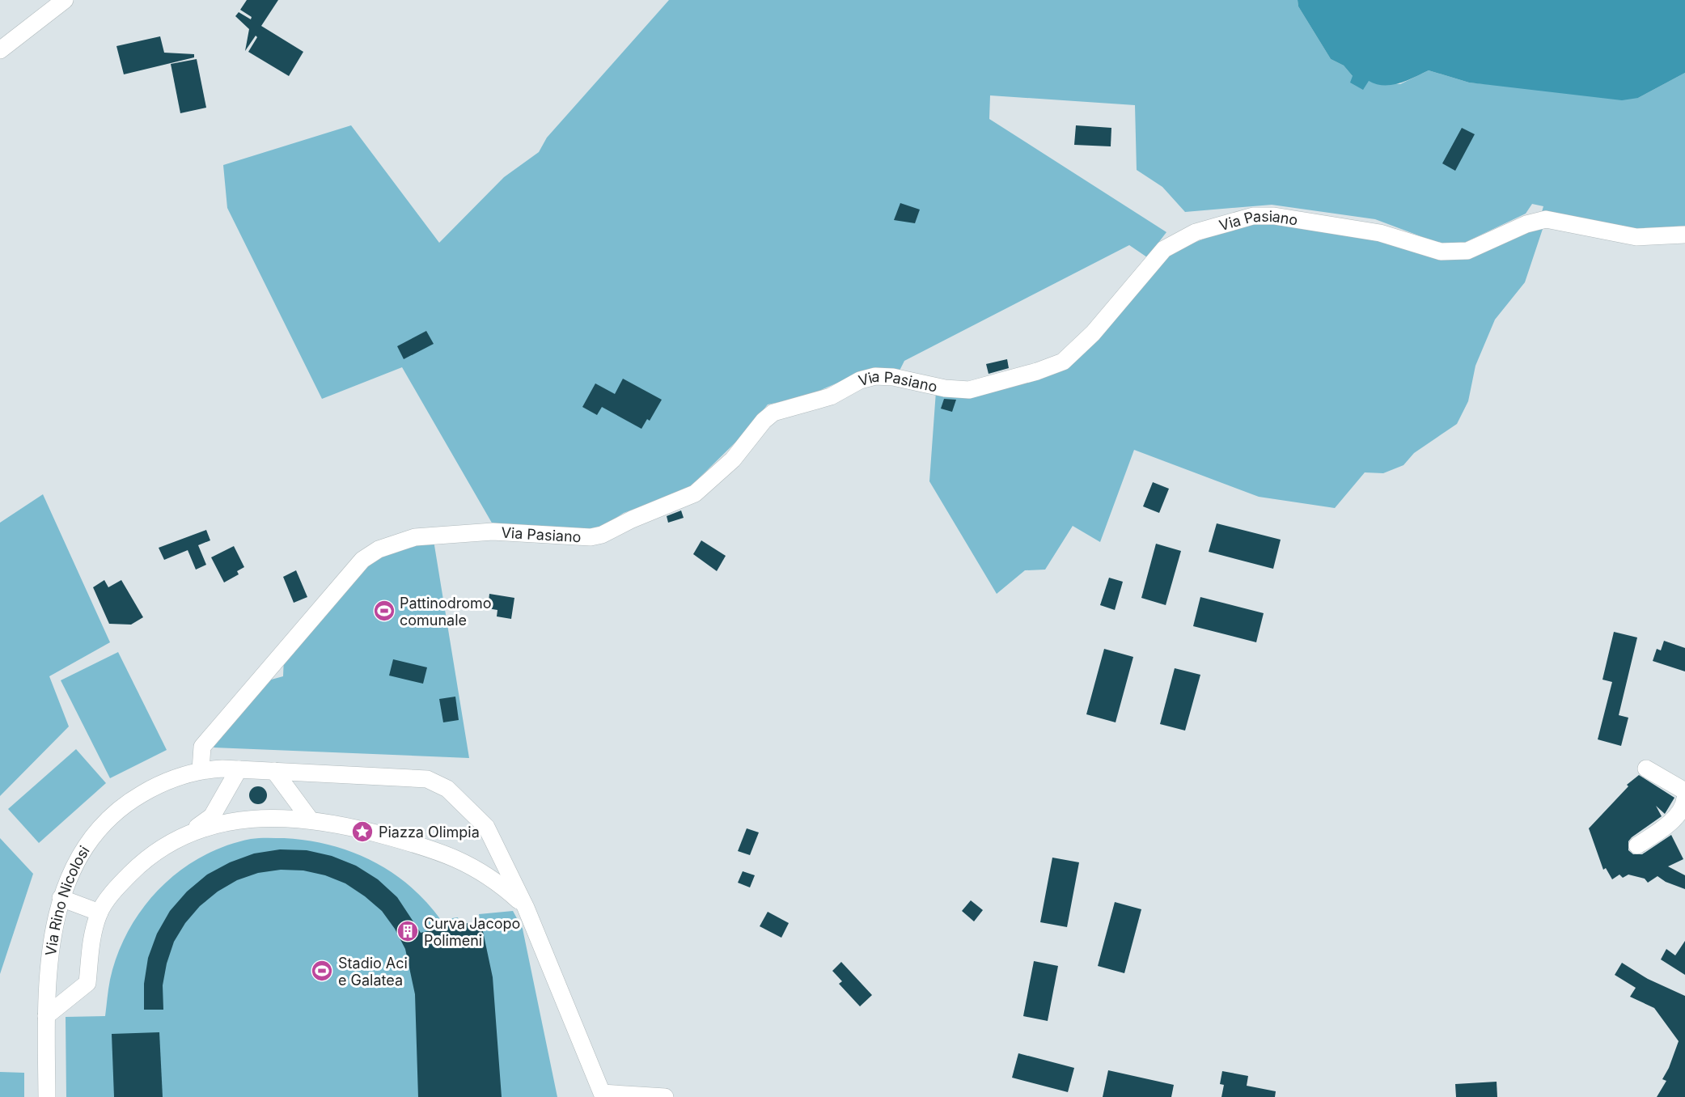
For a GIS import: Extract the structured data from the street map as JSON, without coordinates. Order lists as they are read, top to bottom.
{
  "streets": {
    "street": ["Via Pasiano", "Via Rino Nicolosi"]
  },
  "crossings": [
    ["Via Pasiano", "Via Rino Nicolosi"]
  ],
  "places": {
    "sports": ["Pattinodromo comunale", "Stadio Aci e Galatea"],
    "place": ["Piazza Olimpia"],
    "building": ["Curva Jacopo Polimeni"]
  }
}
